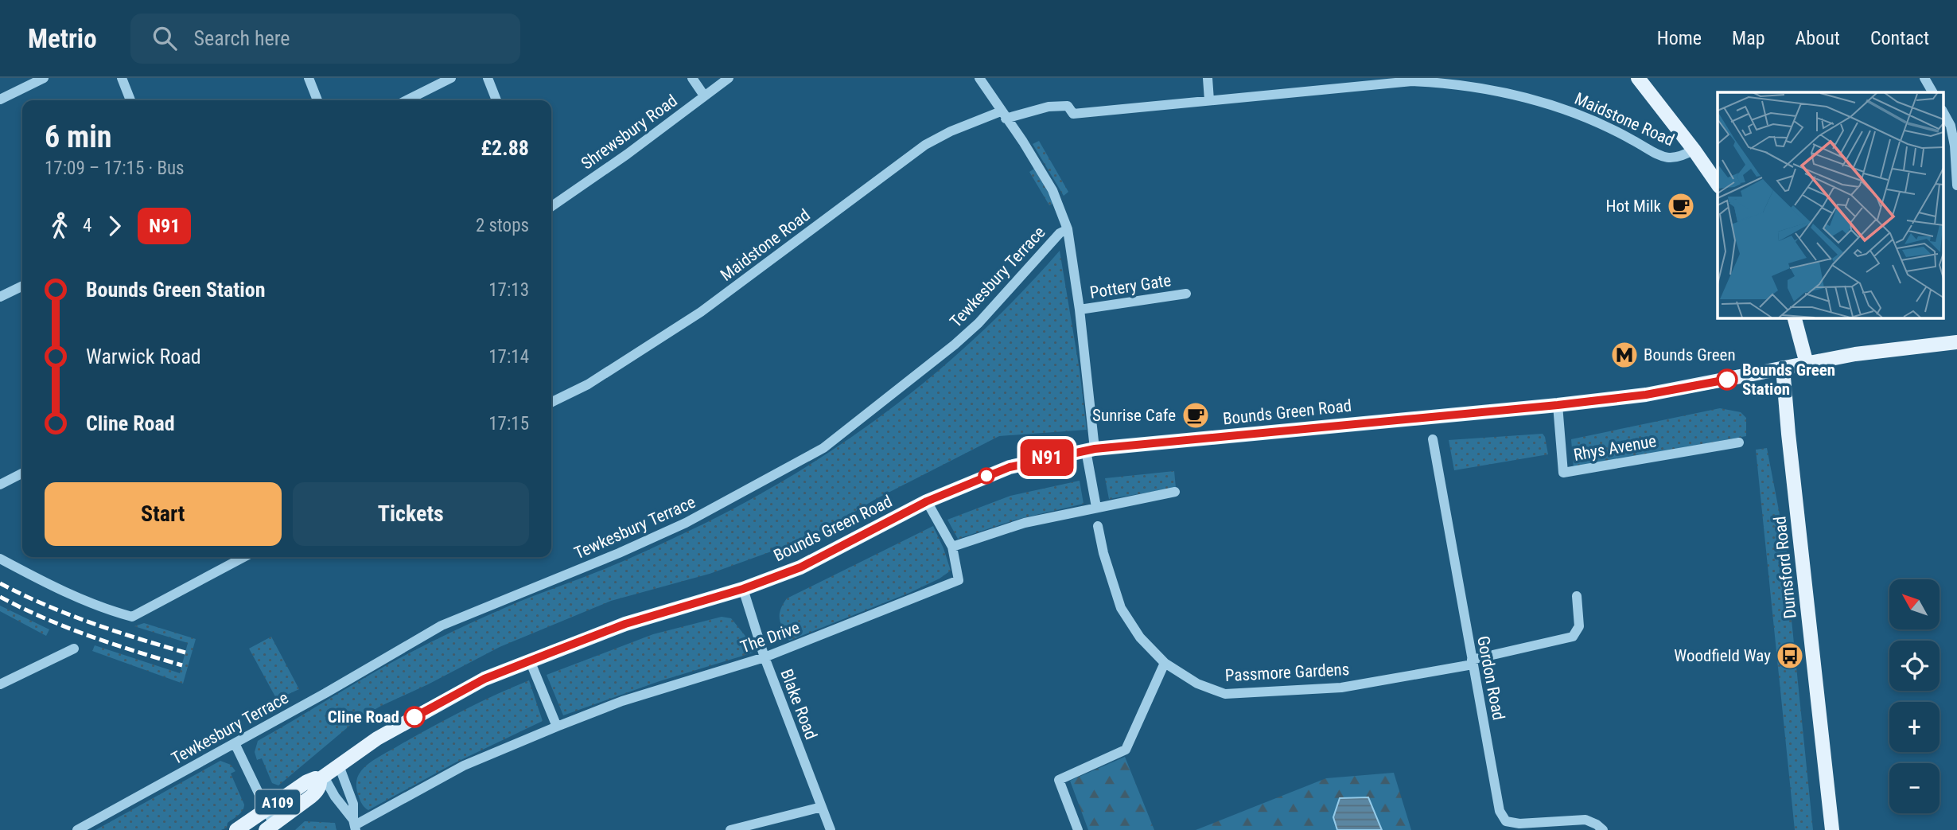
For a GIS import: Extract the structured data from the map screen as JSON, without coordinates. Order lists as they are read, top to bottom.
{
  "streets": {
    "main road": ["Bounds Green Road", "Durnsford Road", "A109"],
    "street": [
      "Maidstone Road",
      "Shrewsbury Road",
      "Tewkesbury Terrace",
      "Pottery Gate",
      "Rhys Avenue",
      "The Drive",
      "Passmore Gardens",
      "Gordon Road",
      "Blake Road"
    ]
  },
  "crossings": [
    ["Bounds Green Road", "Rhys Avenue"],
    ["Bounds Green Road", "Durnsford Road"],
    ["Bounds Green Road", "The Drive"],
    ["Bounds Green Road", "Blake Road"],
    ["The Drive", "Blake Road"],
    ["Passmore Gardens", "Gordon Road"]
  ],
  "places": {
    "cafe": ["Hot Milk", "Sunrise Cafe"],
    "metro station": ["Bounds Green"],
    "other": ["Bounds Green Station", "Cline Road"],
    "bus stop": ["Woodfield Way"]
  },
  "lines": ["bus line N91"],
  "north": "top left",
  "page": {
    "header": "Metrio",
    "search": "Search here",
    "nav": [
      "Home",
      "Map",
      "About",
      "Contact"
    ],
    "on_map": "N91",
    "heading": ["6 min", "17:09 – 17:15 · Bus", "£2.88"],
    "legs": ["4", "N91", "2 stops"],
    "list": [
      {
        "name": "Bounds Green Station",
        "value": "17:13"
      },
      {
        "name": "Warwick Road",
        "value": "17:14"
      },
      {
        "name": "Cline Road",
        "value": "17:15"
      }
    ],
    "buttons": ["Start", "Tickets"],
    "map_buttons": ["+", "−"]
  }
}
